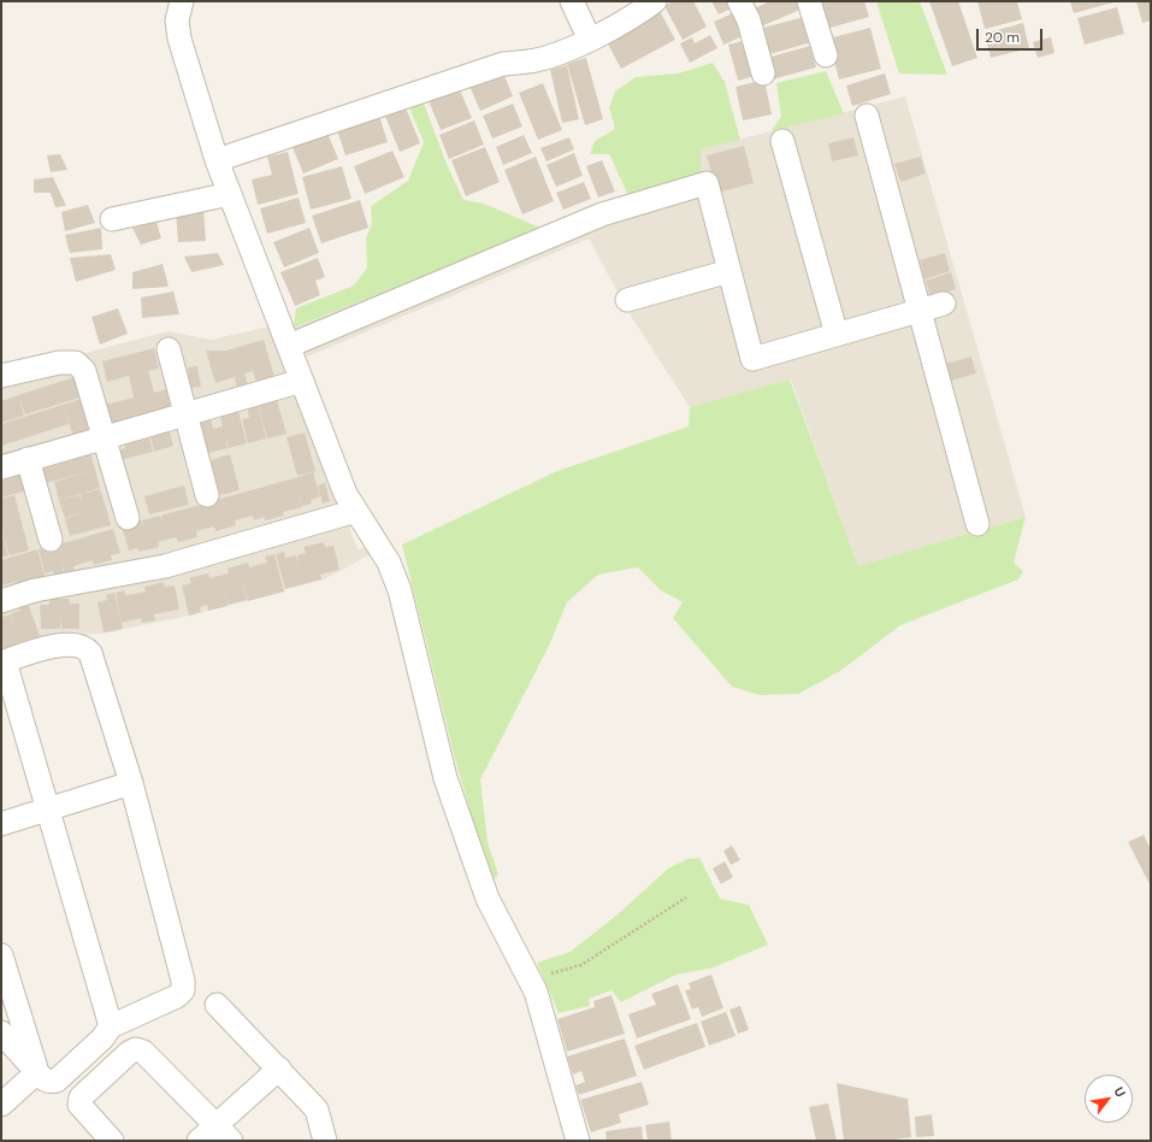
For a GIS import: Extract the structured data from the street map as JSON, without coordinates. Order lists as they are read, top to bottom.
{
  "scale_bar": "20 m",
  "north": "top right"
}
